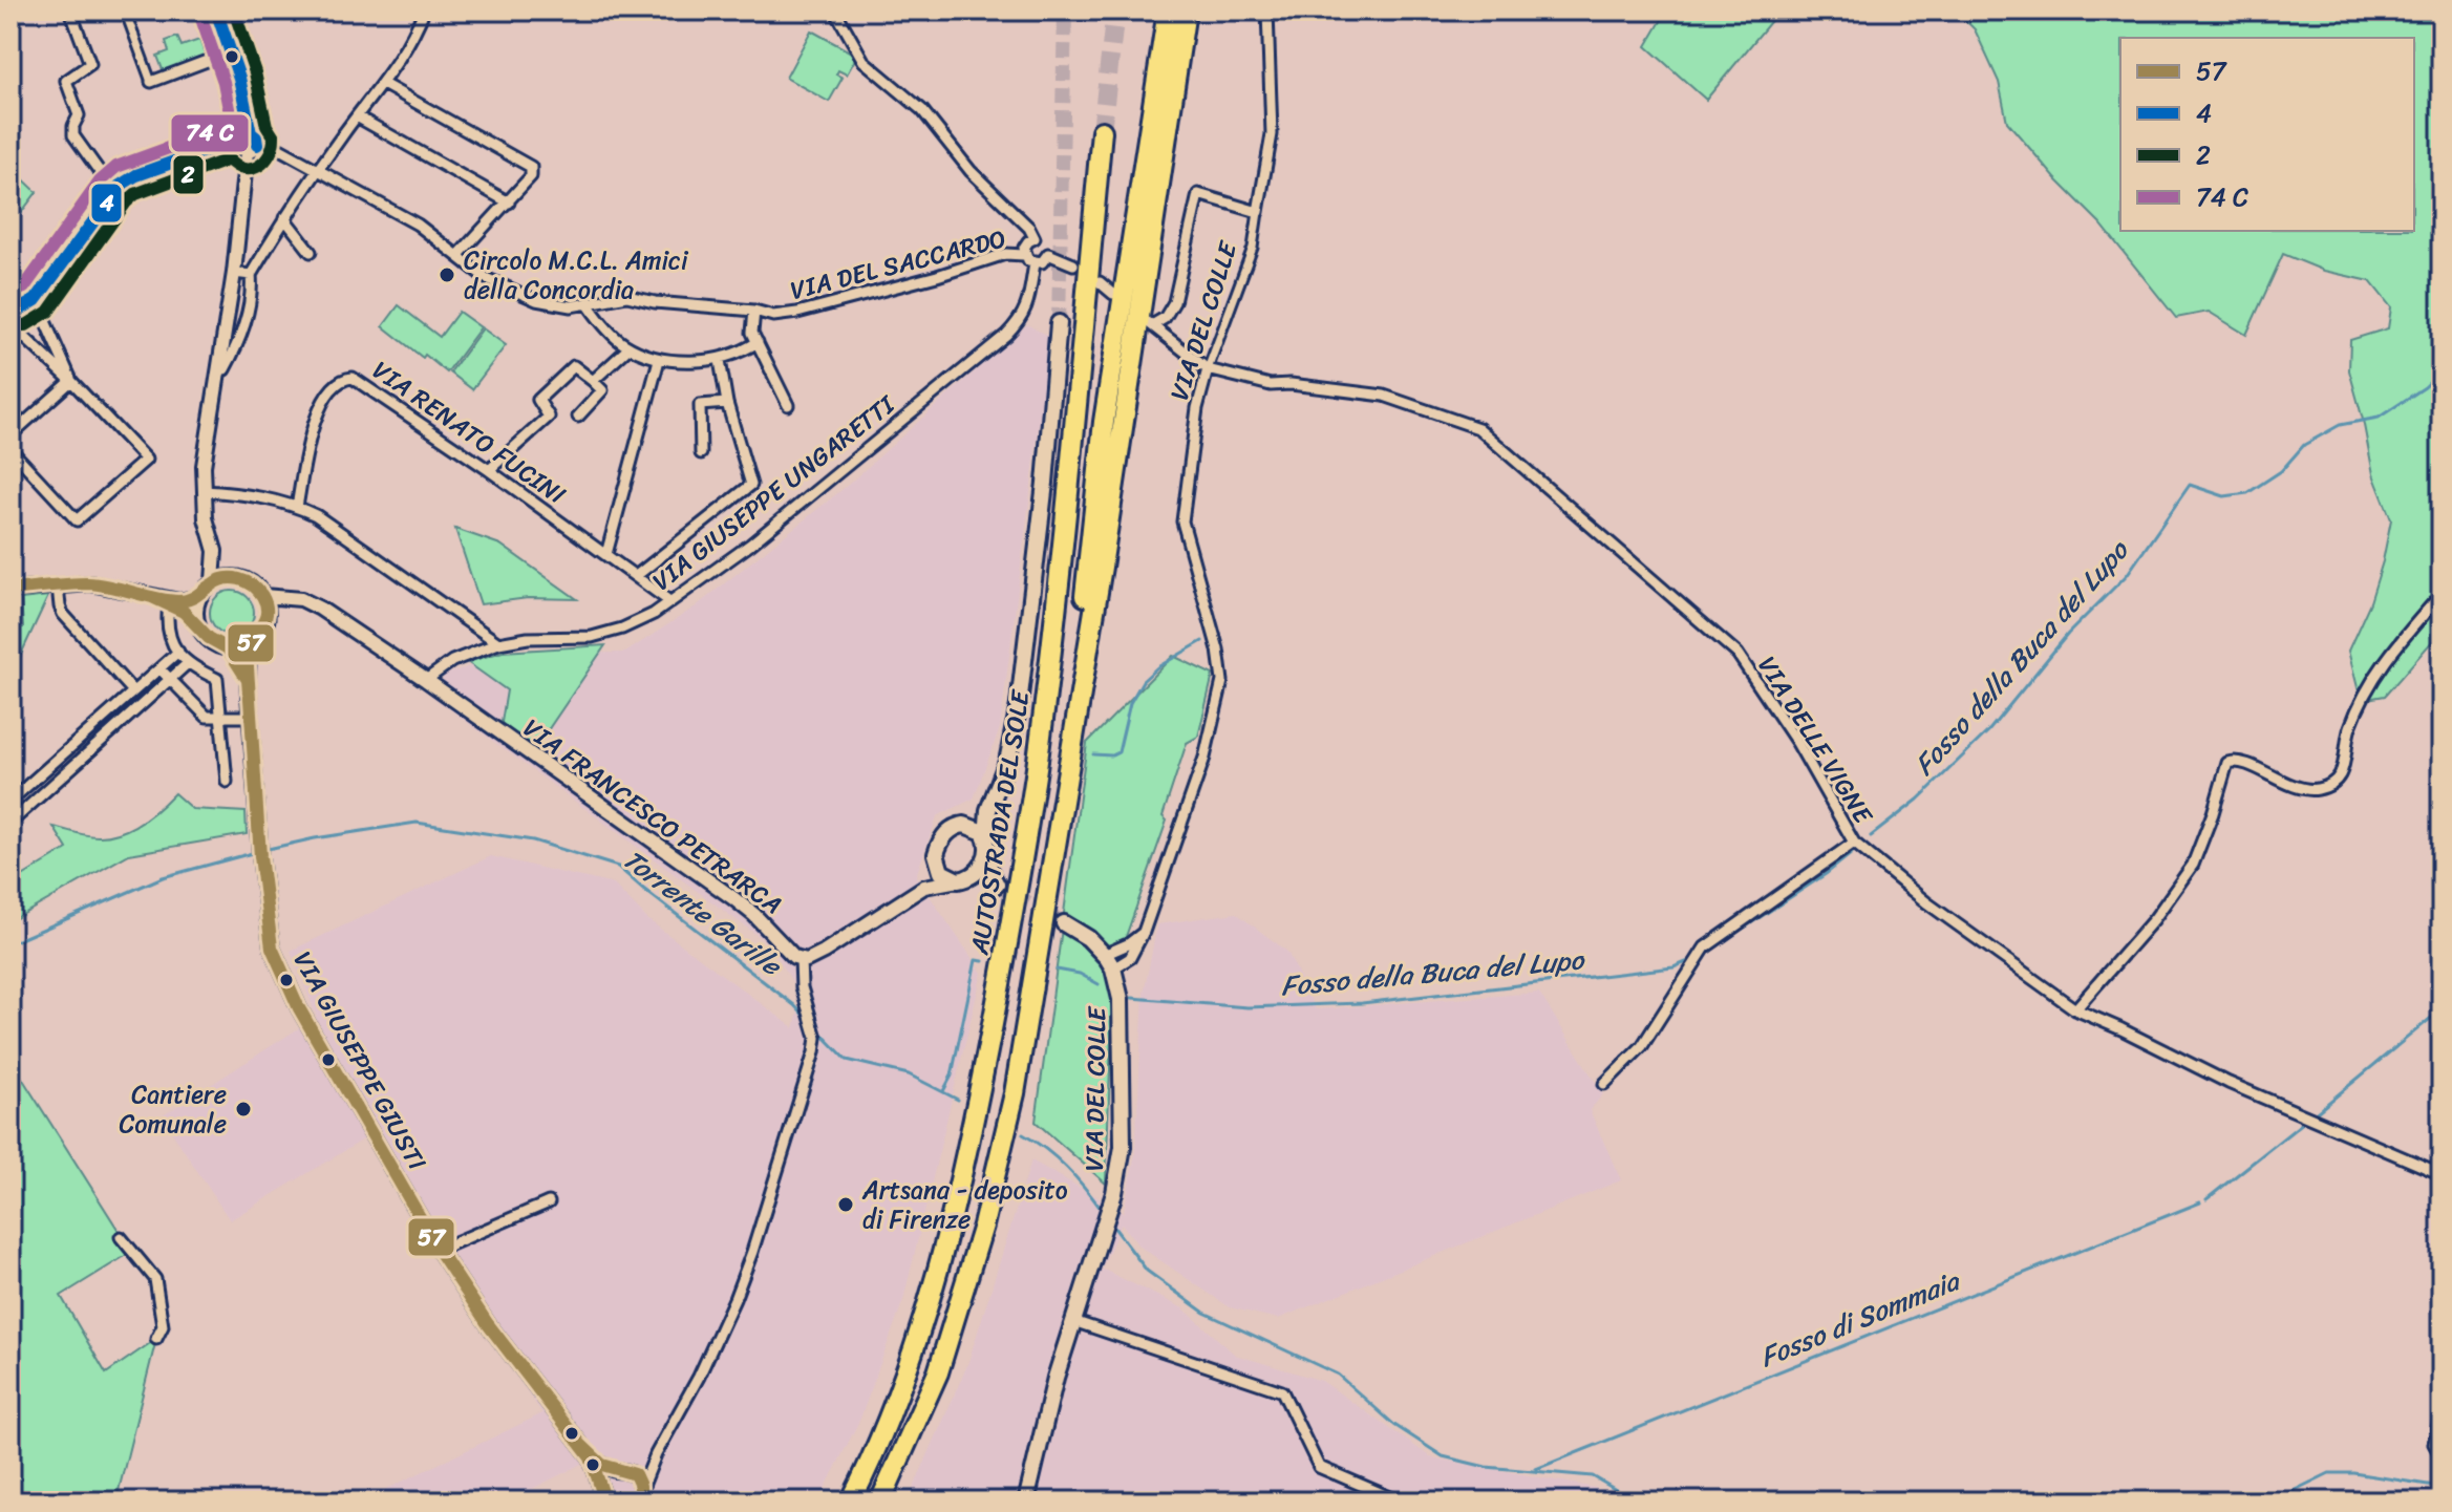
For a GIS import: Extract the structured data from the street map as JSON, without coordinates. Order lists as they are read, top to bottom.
{
  "streets": {
    "highway": ["AUTOSTRADA DEL SOLE"],
    "main road": ["VIA DEL COLLE"],
    "street": [
      "VIA DEL SACCARDO",
      "VIA RENATO FUCINI",
      "VIA GIUSEPPE UNGARETTI",
      "VIA DELLE VIGNE",
      "VIA FRANCESCO PETRARCA",
      "VIA GIUSEPPE GIUSTI"
    ]
  },
  "crossings": [
    ["VIA DEL SACCARDO", "VIA GIUSEPPE UNGARETTI"],
    ["VIA DEL COLLE", "VIA DELLE VIGNE"],
    ["VIA RENATO FUCINI", "VIA GIUSEPPE UNGARETTI"],
    ["VIA GIUSEPPE UNGARETTI", "VIA FRANCESCO PETRARCA"],
    ["VIA FRANCESCO PETRARCA", "VIA GIUSEPPE GIUSTI"]
  ],
  "water": ["Fosso della Buca del Lupo", "Torrente Garille", "Fosso di Sommaia"],
  "places": ["Circolo M.C.L. Amici della Concordia", "Cantiere Comunale", "Artsana - deposito di Firenze"],
  "lines": ["transit line 4", "transit line 2", "transit line 57"],
  "legend": [
    "57",
    "4",
    "2",
    "74 C"
  ]
}
